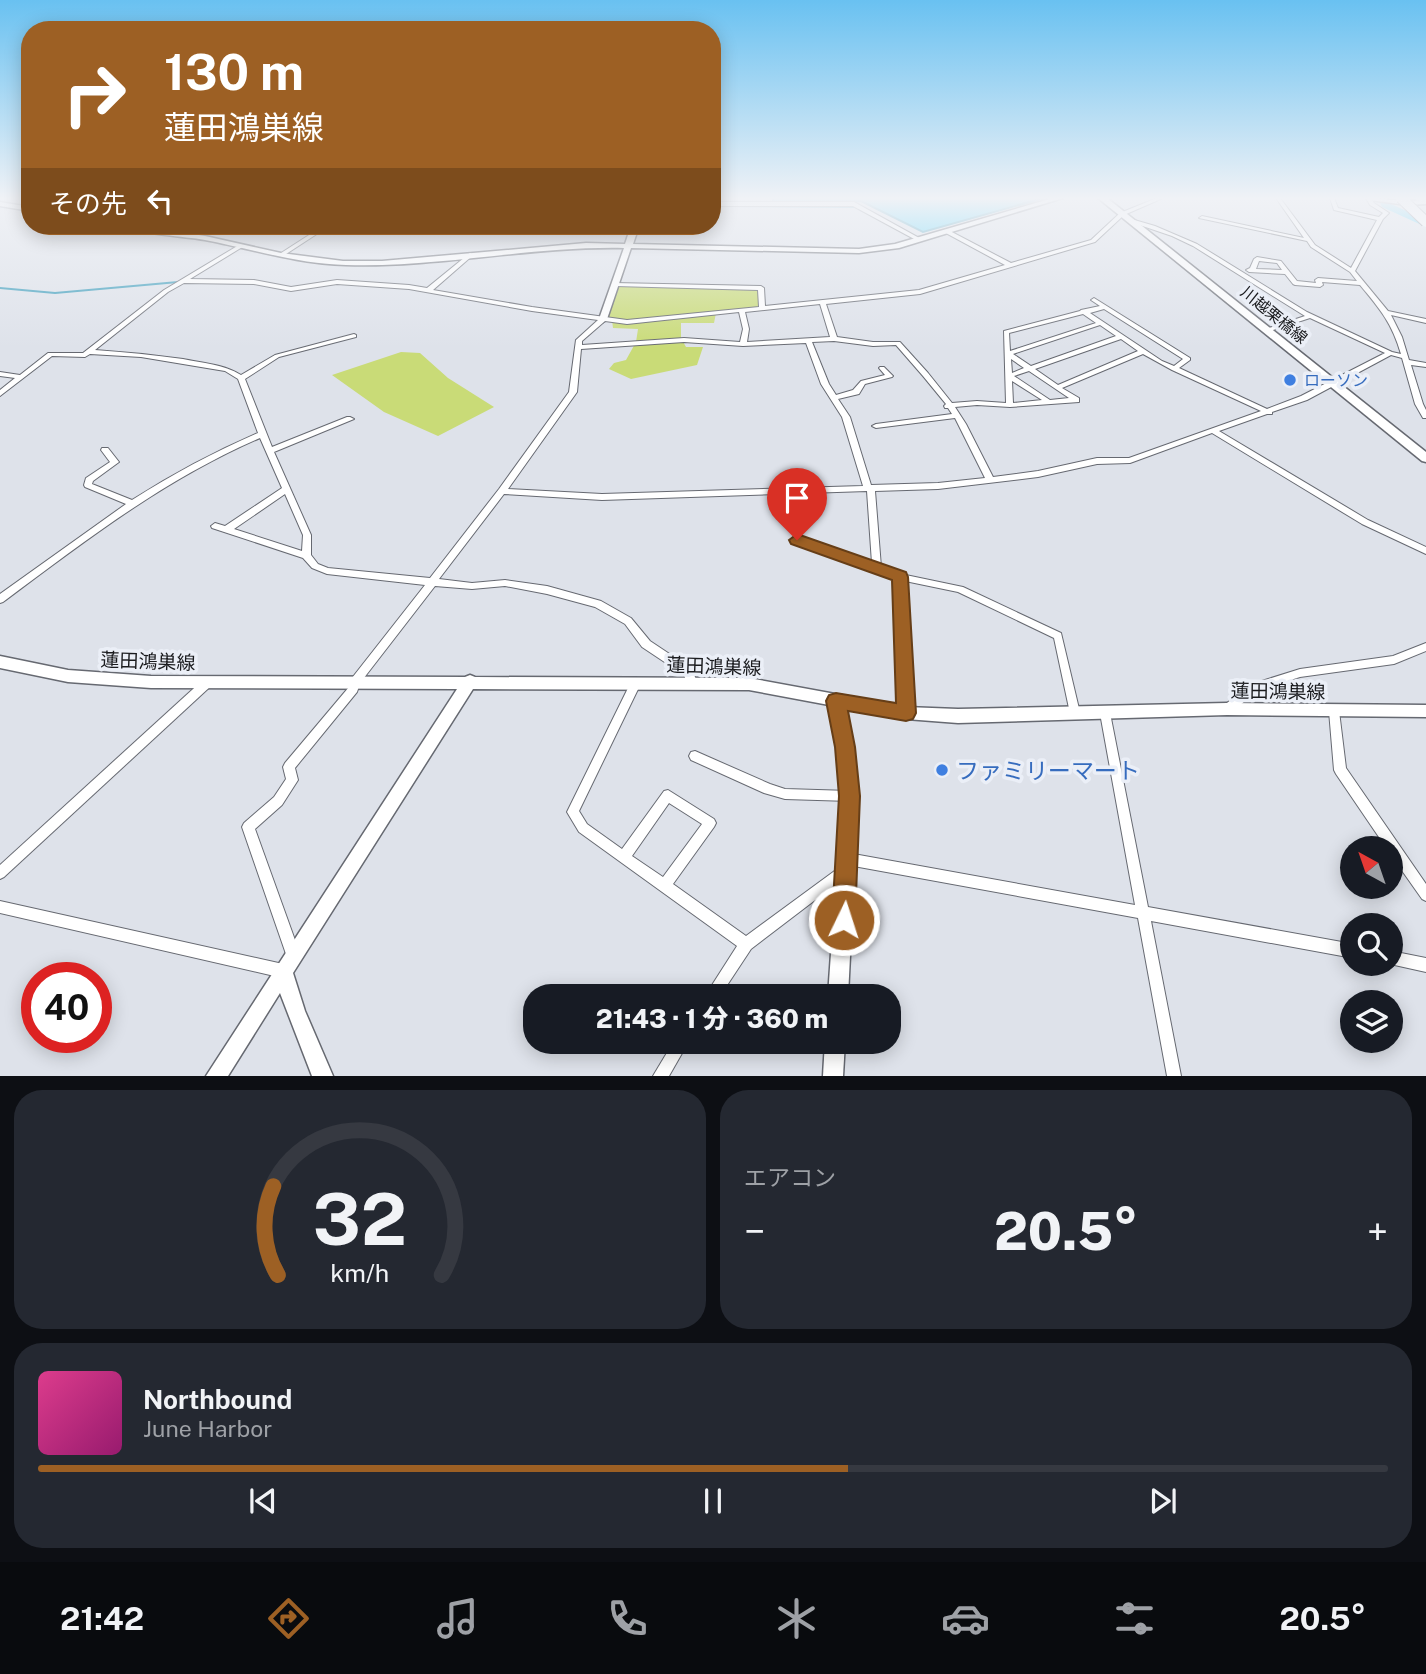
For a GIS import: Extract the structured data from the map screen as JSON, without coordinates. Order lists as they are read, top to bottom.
{
  "streets": {
    "main road": ["川越栗橋線"],
    "street": ["蓮田鴻巣線"]
  },
  "places": ["ローソン", "ファミリーマート"],
  "north": "top left",
  "page": {
    "turn": ["130 m", "蓮田鴻巣線"],
    "then": "その先",
    "limit": "40",
    "trip": "21:43 · 1 分 · 360 m",
    "tile": "エアコン",
    "heat": ["−", "20.5°", "+"],
    "song": ["Northbound", "June Harbor"],
    "tabs": ["21:42", "20.5°"],
    "gauge": ["32", "km/h"]
  }
}
